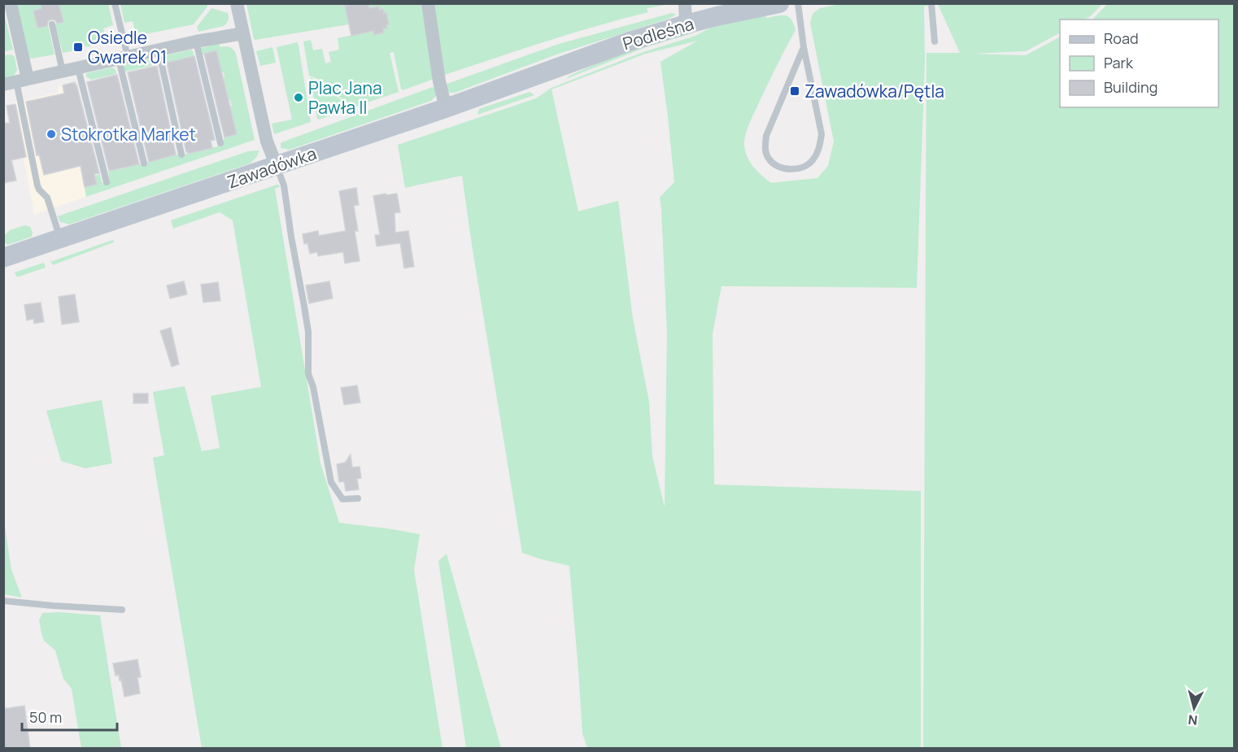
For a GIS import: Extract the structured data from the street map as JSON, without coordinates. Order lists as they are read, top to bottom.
{
  "streets": {
    "main road": ["Podleśna", "Zawadówka"]
  },
  "crossings": [
    ["Podleśna", "Zawadówka"]
  ],
  "places": {
    "transit": ["Osiedle Gwarek 01", "Zawadówka/Pętla"],
    "other": ["Plac Jana Pawła II", "Stokrotka Market"]
  },
  "legend": ["Road", "Park", "Building"],
  "scale_bar": "50 m",
  "north": "bottom"
}
